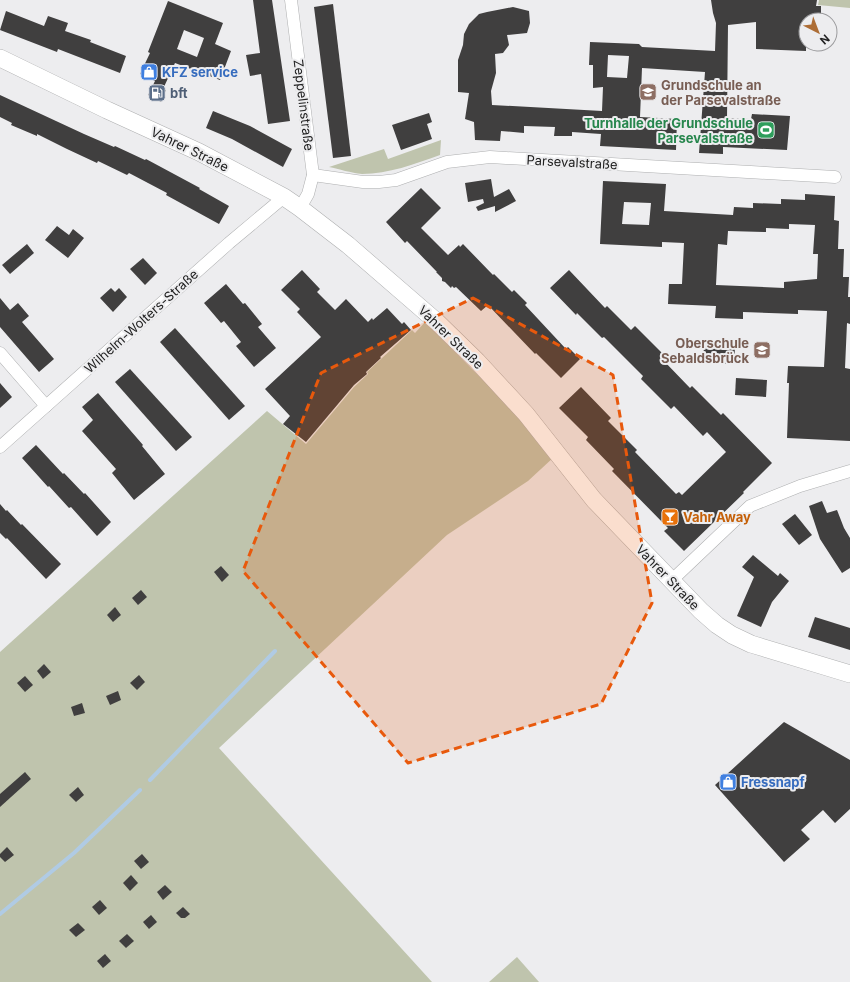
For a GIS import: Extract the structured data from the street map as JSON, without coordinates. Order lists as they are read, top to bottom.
{
  "streets": {
    "main road": ["Vahrer Straße"],
    "street": ["Zeppelinstraße", "Parsevalstraße", "Wilhelm-Wolters-Straße"]
  },
  "crossings": [
    ["Zeppelinstraße", "Vahrer Straße"],
    ["Zeppelinstraße", "Parsevalstraße"],
    ["Vahrer Straße", "Wilhelm-Wolters-Straße"]
  ],
  "places": {
    "shop": ["KFZ service", "Fressnapf"],
    "school or university": ["Grundschule an der Parsevalstraße", "Oberschule Sebaldsbrück"],
    "fuel station": ["bft"],
    "sports": ["Turnhalle der Grundschule Parsevalstraße"],
    "bar": ["Vahr Away"]
  },
  "north": "bottom right"
}
